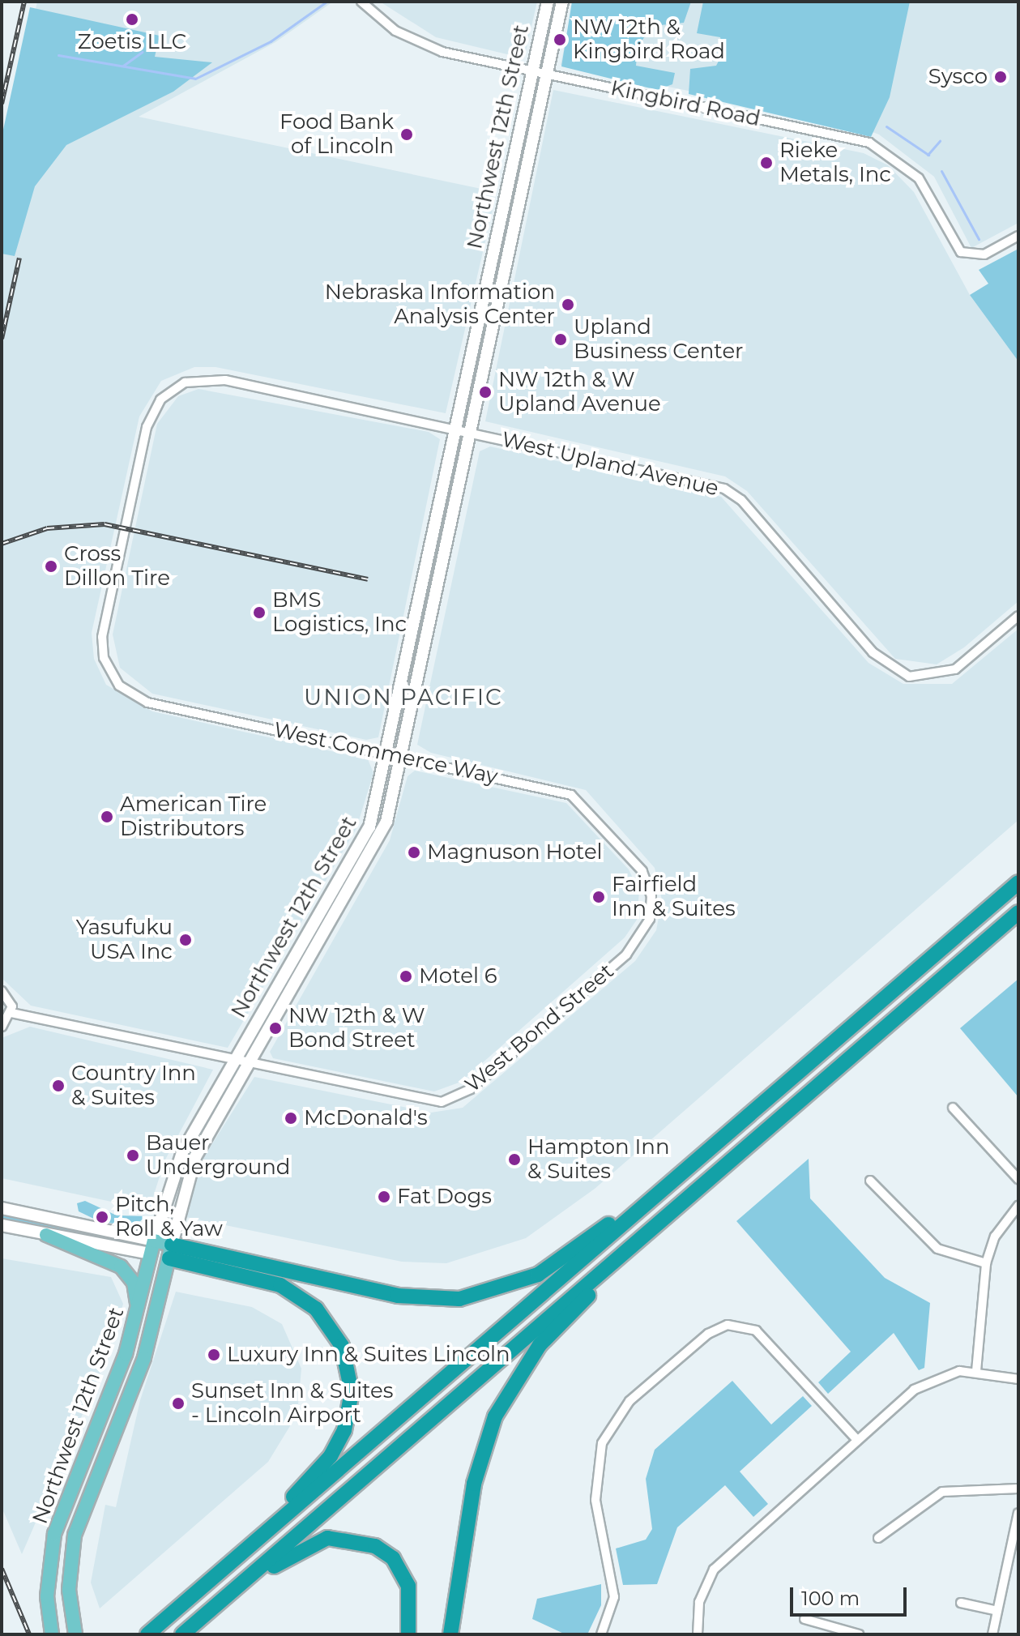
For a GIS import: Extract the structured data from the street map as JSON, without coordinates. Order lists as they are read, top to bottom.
{
  "streets": {
    "main road": ["Northwest 12th Street"],
    "street": [
      "Kingbird Road",
      "West Upland Avenue",
      "West Commerce Way",
      "West Bond Street"
    ]
  },
  "crossings": [
    ["Kingbird Road", "Northwest 12th Street"],
    ["Northwest 12th Street", "West Upland Avenue"],
    ["Northwest 12th Street", "West Commerce Way"],
    ["Northwest 12th Street", "West Bond Street"],
    ["West Upland Avenue", "West Commerce Way"],
    ["West Commerce Way", "West Bond Street"]
  ],
  "districts": ["UNION PACIFIC"],
  "places": [
    "Zoetis LLC",
    "NW 12th & Kingbird Road",
    "Sysco",
    "Food Bank of Lincoln",
    "Rieke Metals, Inc",
    "Nebraska Information Analysis Center",
    "Upland Business Center",
    "NW 12th & W Upland Avenue",
    "Cross Dillon Tire",
    "BMS Logistics, Inc",
    "American Tire Distributors",
    "Magnuson Hotel",
    "Fairfield Inn & Suites",
    "Yasufuku USA Inc",
    "Motel 6",
    "NW 12th & W Bond Street",
    "Country Inn & Suites",
    "McDonald's",
    "Bauer Underground",
    "Hampton Inn & Suites",
    "Fat Dogs",
    "Pitch, Roll & Yaw",
    "Luxury Inn & Suites Lincoln",
    "Sunset Inn & Suites - Lincoln Airport"
  ],
  "scale_bar": "100 m"
}
